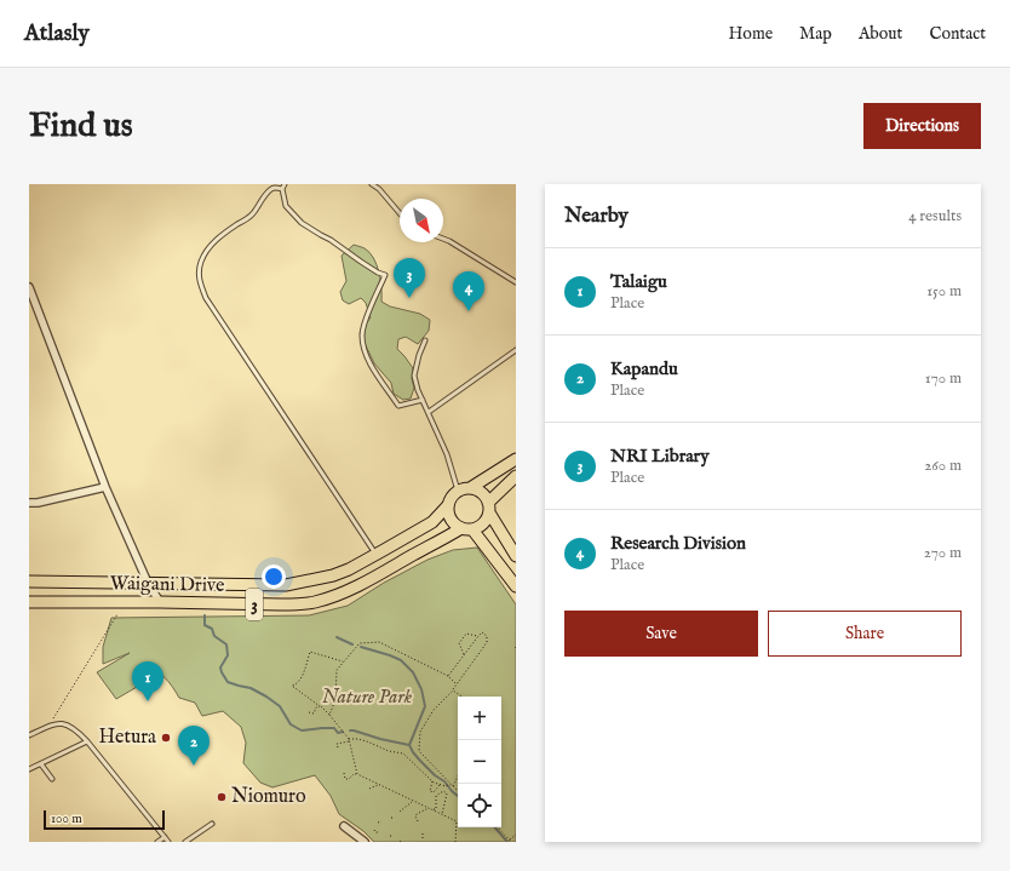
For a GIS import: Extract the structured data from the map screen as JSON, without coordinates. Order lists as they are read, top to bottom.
{
  "streets": {
    "main road": ["Waigani Drive", "3"]
  },
  "parks": ["Nature Park"],
  "places": ["Hetura", "Niomuro"],
  "scale_bar": "100 m",
  "north": "bottom right",
  "page": {
    "header": "Atlasly",
    "nav": [
      "Home",
      "Map",
      "About",
      "Contact"
    ],
    "buttons": [
      "Directions",
      ["Save", "Share"]
    ],
    "title": "Find us",
    "heading": ["Nearby", "4 results"],
    "list": [
      {
        "mark": "1",
        "name": "Talaigu",
        "note": "Place",
        "value": "150 m"
      },
      {
        "mark": "2",
        "name": "Kapandu",
        "note": "Place",
        "value": "170 m"
      },
      {
        "mark": "3",
        "name": "NRI Library",
        "note": "Place",
        "value": "260 m"
      },
      {
        "mark": "4",
        "name": "Research Division",
        "note": "Place",
        "value": "270 m"
      }
    ],
    "pins": [
      "3",
      "4",
      "1",
      "2"
    ],
    "map_buttons": ["+", "−"],
    "scale": "100 m"
  }
}
